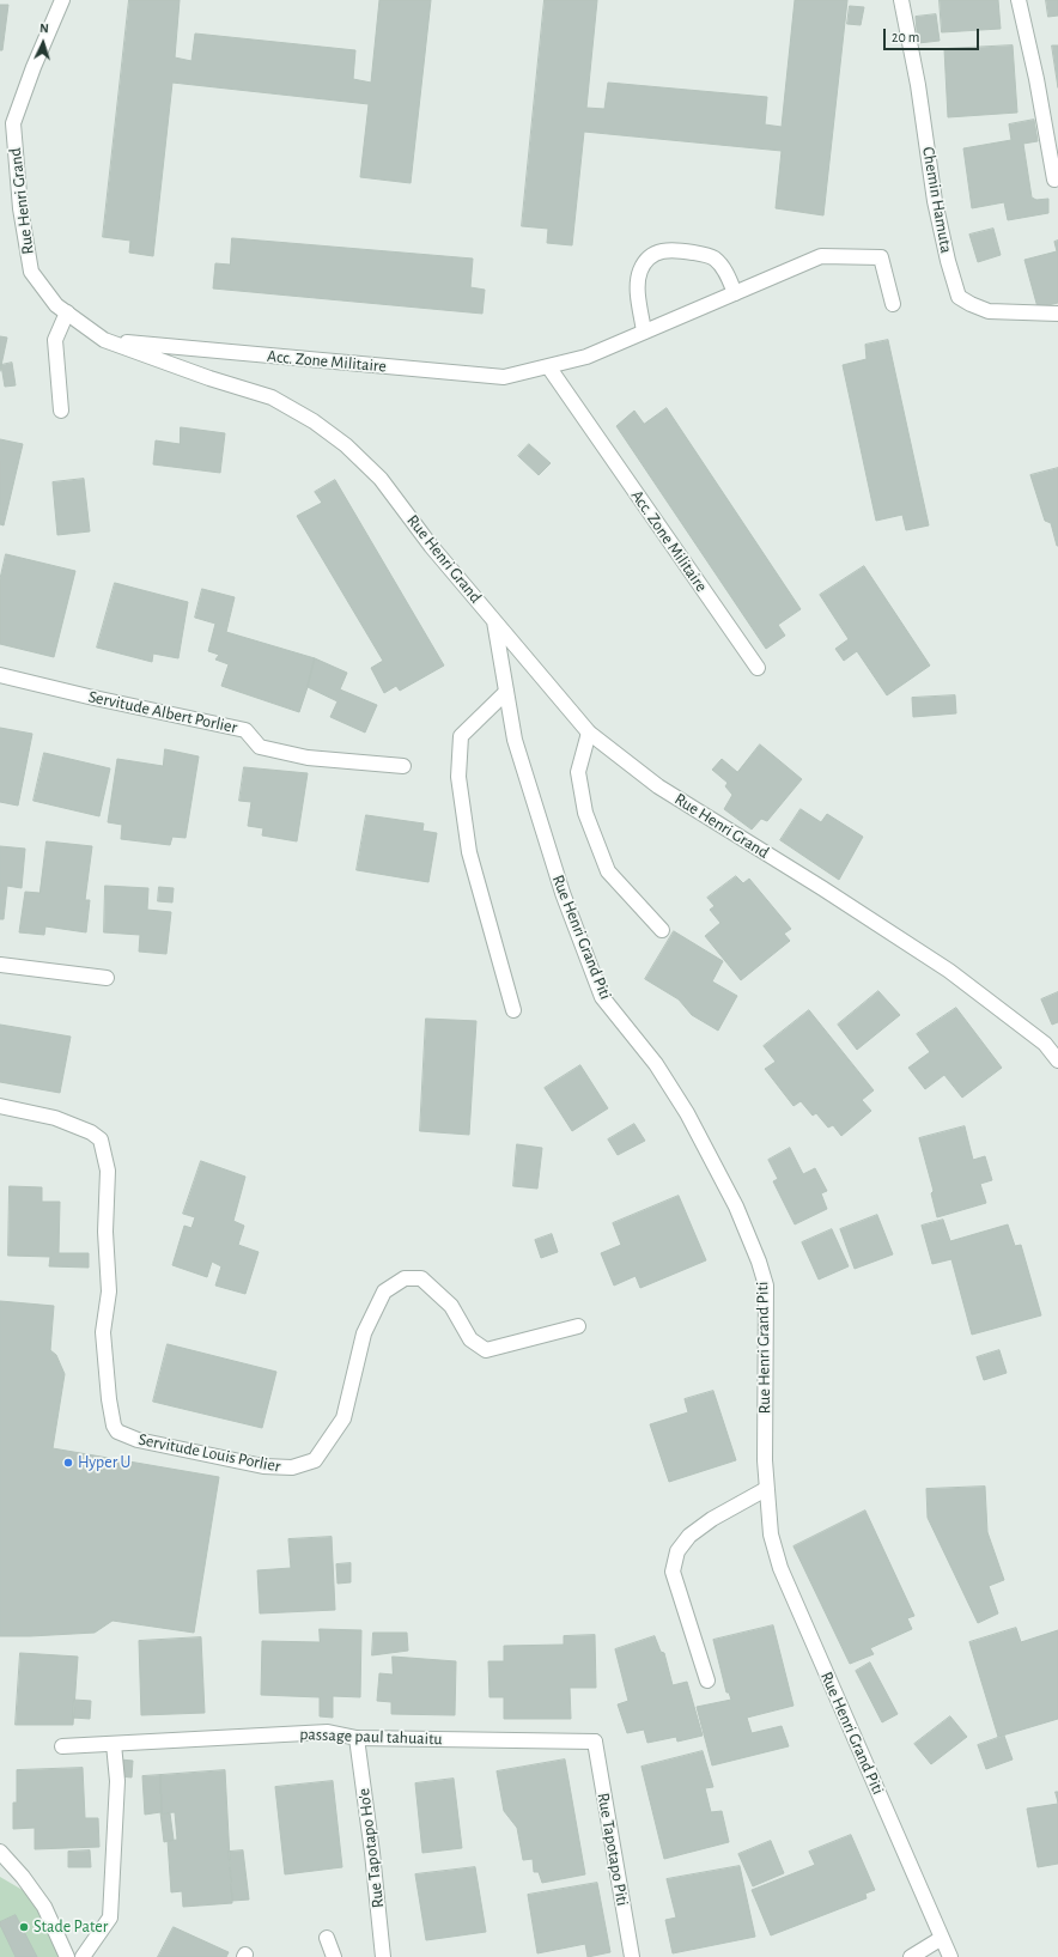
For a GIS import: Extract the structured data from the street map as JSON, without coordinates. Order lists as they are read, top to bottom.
{
  "streets": {
    "street": [
      "Chemin Hamuta",
      "Rue Henri Grand",
      "Acc. Zone Militaire",
      "Servitude Albert Porlier",
      "Rue Henri Grand Piti",
      "Servitude Louis Porlier",
      "passage paul tahuaitu",
      "Rue Tapotapo Ho'e",
      "Rue Tapotapo Piti"
    ]
  },
  "crossings": [
    ["Rue Henri Grand", "Acc. Zone Militaire"],
    ["Rue Henri Grand", "Rue Henri Grand Piti"],
    ["passage paul tahuaitu", "Rue Tapotapo Ho'e"],
    ["passage paul tahuaitu", "Rue Tapotapo Piti"]
  ],
  "places": ["Hyper U", "Stade Pater"],
  "scale_bar": "20 m",
  "north": "top"
}
